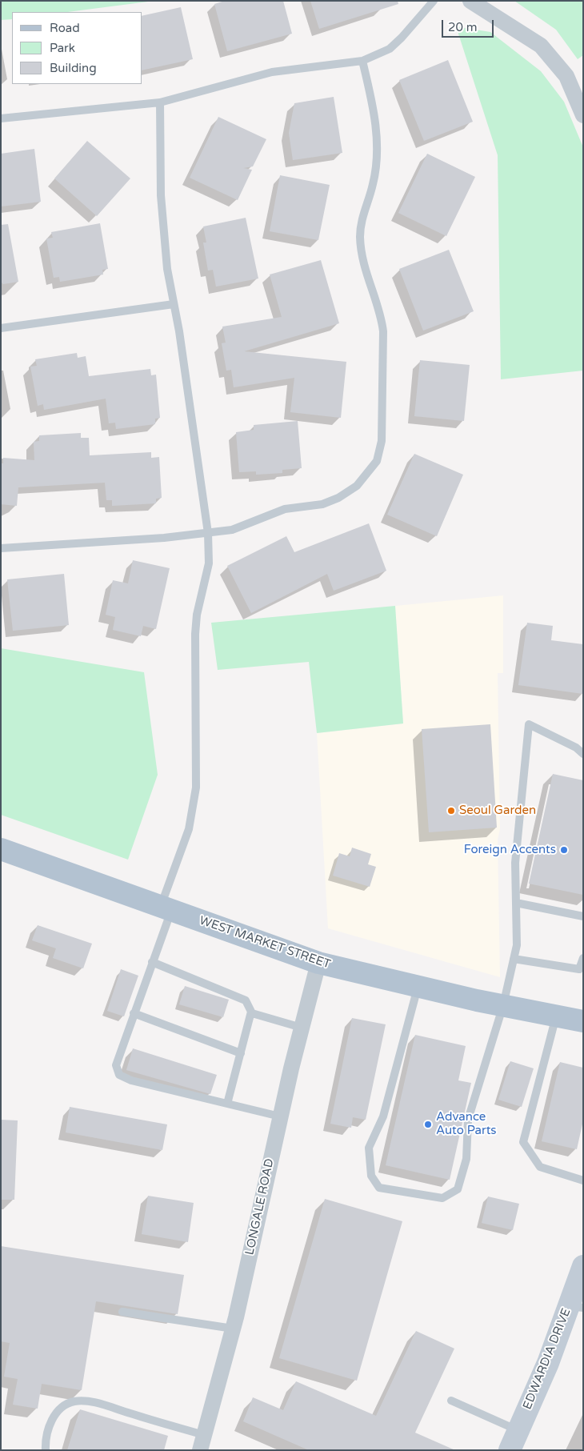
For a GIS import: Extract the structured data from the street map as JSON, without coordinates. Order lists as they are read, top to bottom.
{
  "streets": {
    "main road": ["WEST MARKET STREET", "EDWARDIA DRIVE"],
    "street": ["LONGALE ROAD"]
  },
  "crossings": [
    ["WEST MARKET STREET", "LONGALE ROAD"]
  ],
  "places": ["Seoul Garden", "Foreign Accents", "Advance Auto Parts"],
  "legend": ["Road", "Park", "Building"],
  "scale_bar": "20 m"
}
